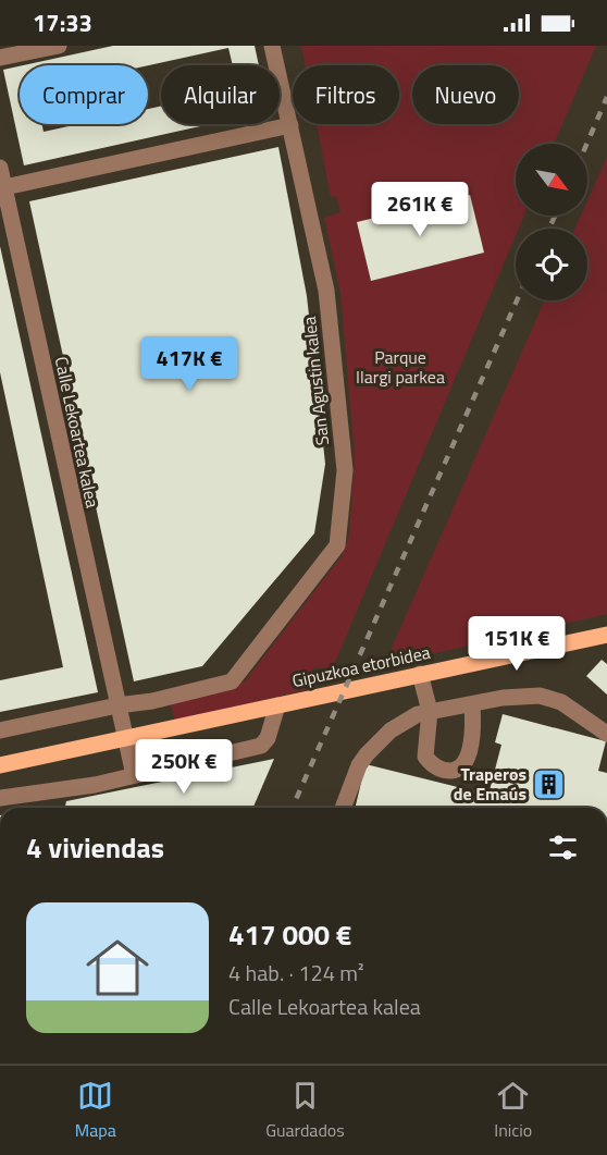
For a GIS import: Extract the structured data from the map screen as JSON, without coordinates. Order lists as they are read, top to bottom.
{
  "streets": {
    "main road": ["Gipuzkoa etorbidea"],
    "street": ["San Agustin kalea", "Calle Lekoartea kalea"]
  },
  "crossings": [
    ["San Agustin kalea", "Calle Lekoartea kalea"]
  ],
  "parks": ["Parque Ilargi parkea"],
  "places": {
    "building": ["Traperos de Emaús"]
  },
  "north": "bottom right",
  "page": {
    "status": "17:33",
    "chip": [
      "Comprar",
      "Alquilar",
      "Filtros",
      "Nuevo"
    ],
    "price": [
      "261K €",
      "417K €",
      "151K €",
      "250K €"
    ],
    "heading": "4 viviendas",
    "list": [
      {
        "name": "417 000 €",
        "note": "4 hab. · 124 m² · Calle Lekoartea kalea"
      }
    ],
    "tabs": ["Mapa", "Guardados", "Inicio"]
  }
}
